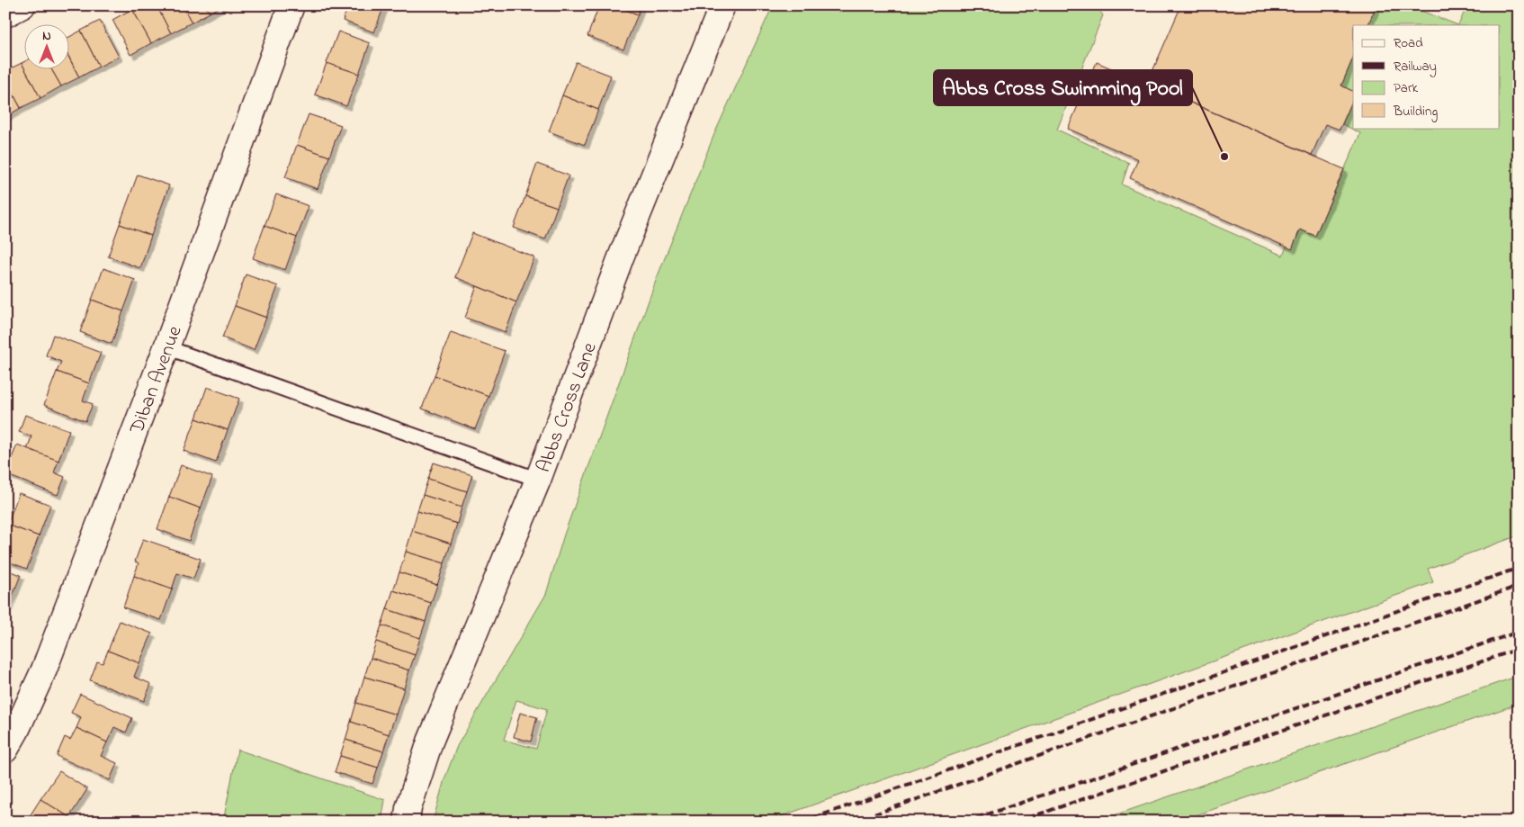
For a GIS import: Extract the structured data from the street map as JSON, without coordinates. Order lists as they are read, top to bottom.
{
  "streets": {
    "street": ["Diban Avenue", "Abbs Cross Lane"]
  },
  "places": ["Abbs Cross Swimming Pool"],
  "legend": [
    "Road",
    "Railway",
    "Park",
    "Building"
  ],
  "north": "top"
}
